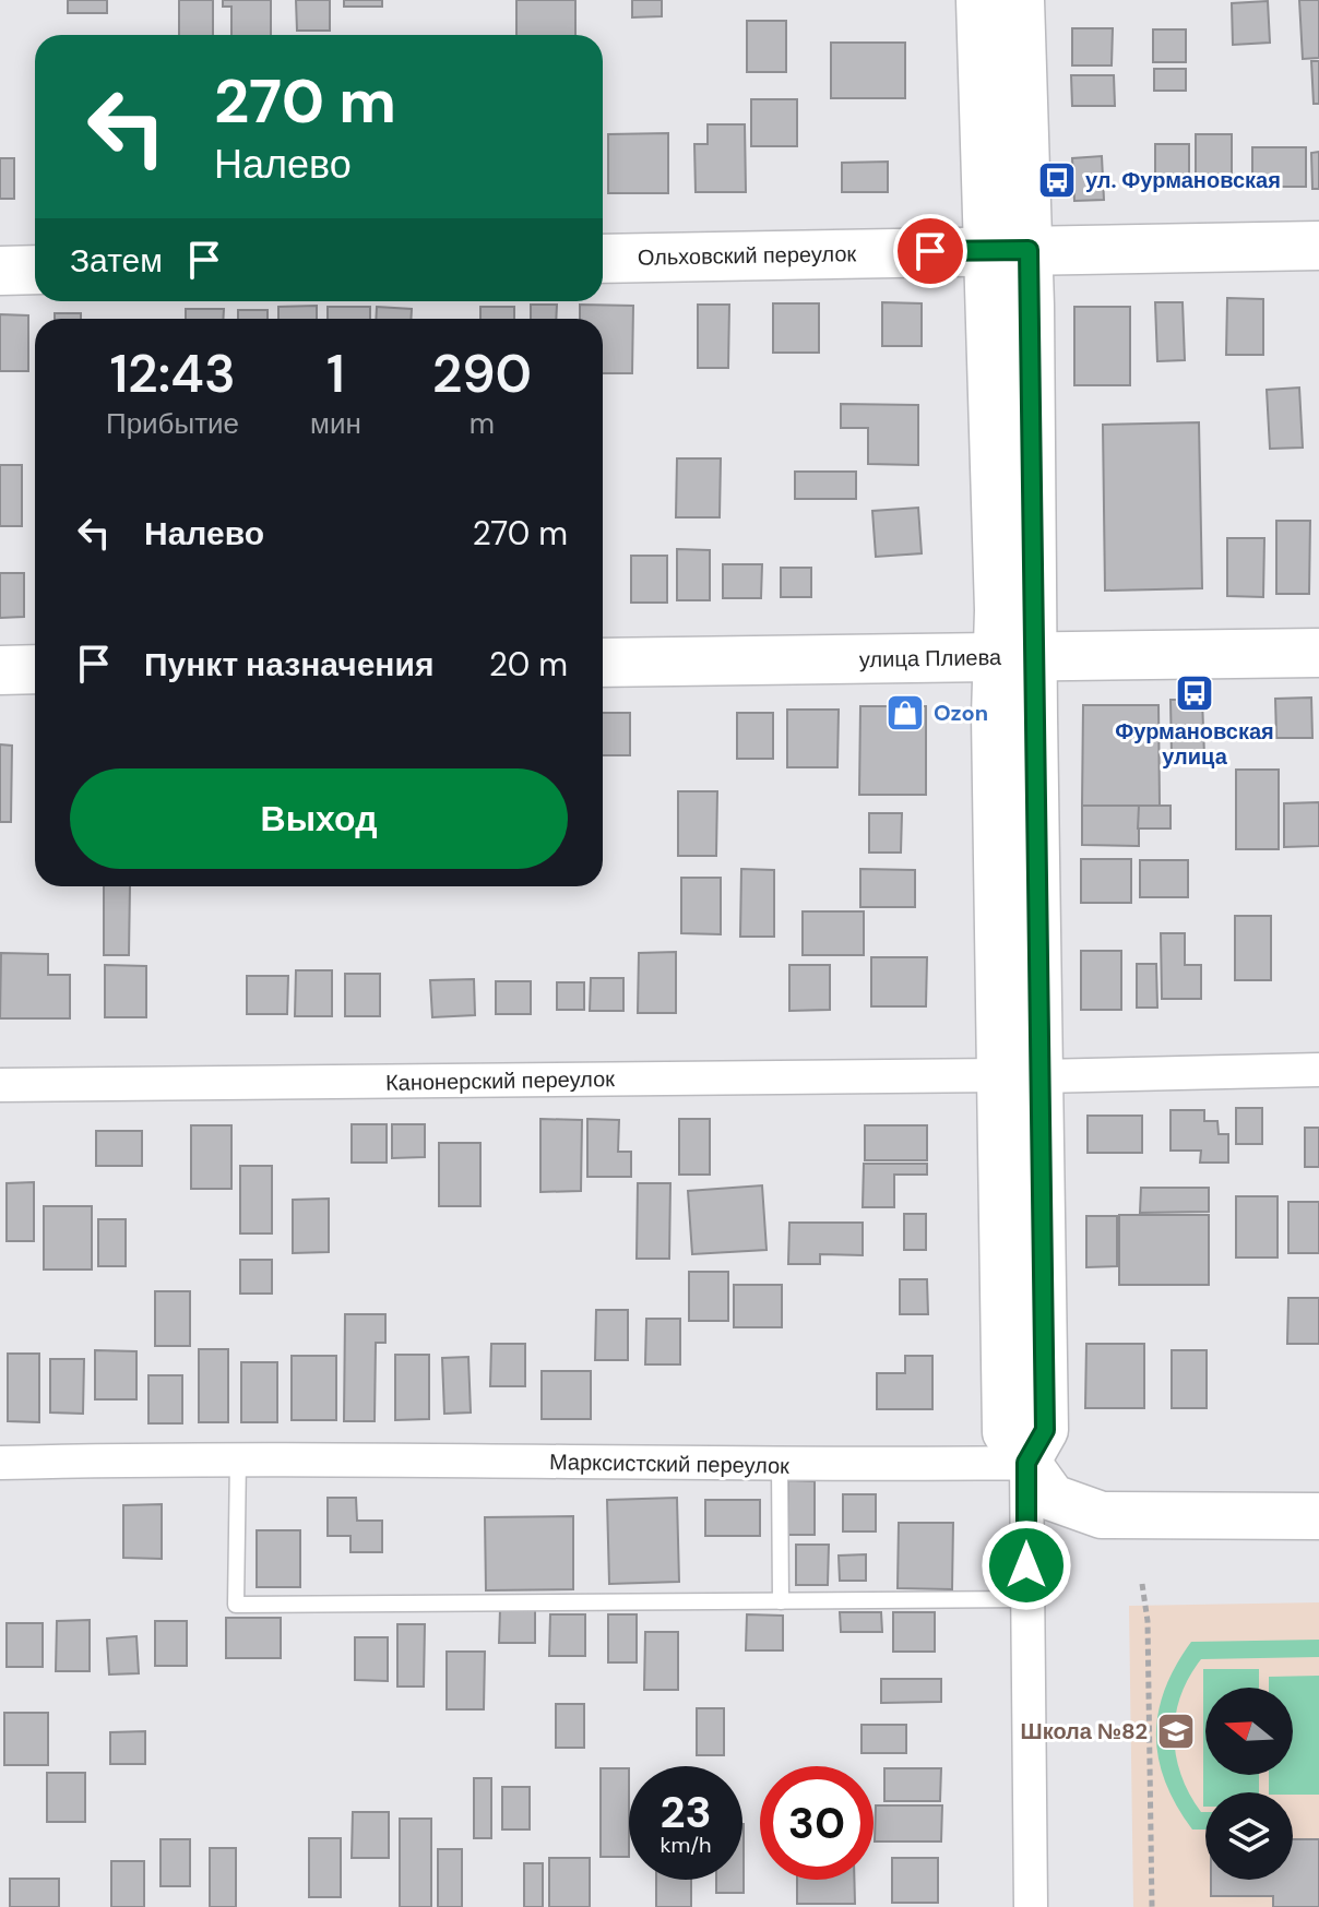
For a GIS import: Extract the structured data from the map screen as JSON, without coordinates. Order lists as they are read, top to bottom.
{
  "streets": {
    "main road": ["Ольховский переулок", "улица Плиева"],
    "street": ["Канонерский переулок", "Марксистский переулок"]
  },
  "places": {
    "bus stop": ["ул. Фурмановская", "Фурмановская улица"],
    "shop": ["Ozon"],
    "school or university": ["Школа №82"]
  },
  "north": "left",
  "page": {
    "turn": ["270 m", "Налево"],
    "then": "Затем",
    "eta": [
      "12:43",
      "Прибытие",
      "1",
      "мин",
      "290",
      "m"
    ],
    "list": [
      {
        "name": "Налево",
        "value": "270 m"
      },
      {
        "name": "Пункт назначения",
        "value": "20 m"
      }
    ],
    "buttons": "Выход",
    "speed": "23 km/h",
    "limit": "30"
  }
}
